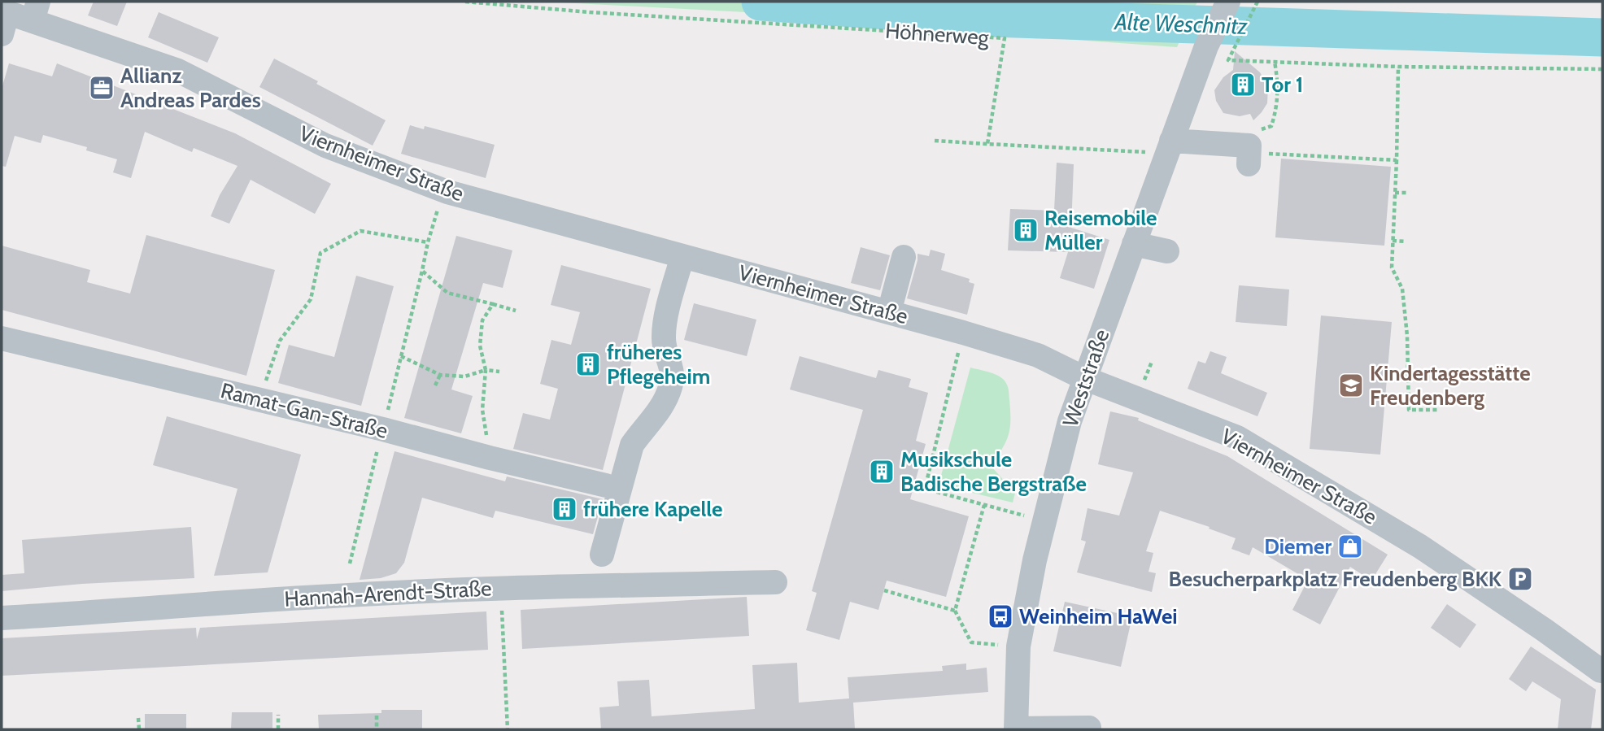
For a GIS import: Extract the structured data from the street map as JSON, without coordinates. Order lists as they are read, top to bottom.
{
  "streets": {
    "street": [
      "Viernheimer Straße",
      "Weststraße",
      "Ramat-Gan-Straße",
      "Hannah-Arendt-Straße"
    ],
    "path": ["Höhnerweg"]
  },
  "crossings": [
    ["Viernheimer Straße", "Weststraße"]
  ],
  "water": ["Alte Weschnitz"],
  "places": {
    "building": [
      "Tor 1",
      "Reisemobile Müller",
      "früheres Pflegeheim",
      "Musikschule Badische Bergstraße",
      "frühere Kapelle"
    ],
    "office": ["Allianz Andreas Pardes"],
    "school or university": ["Kindertagesstätte Freudenberg"],
    "shop": ["Diemer"],
    "parking": ["Besucherparkplatz Freudenberg BKK"],
    "bus stop": ["Weinheim HaWei"]
  }
}
